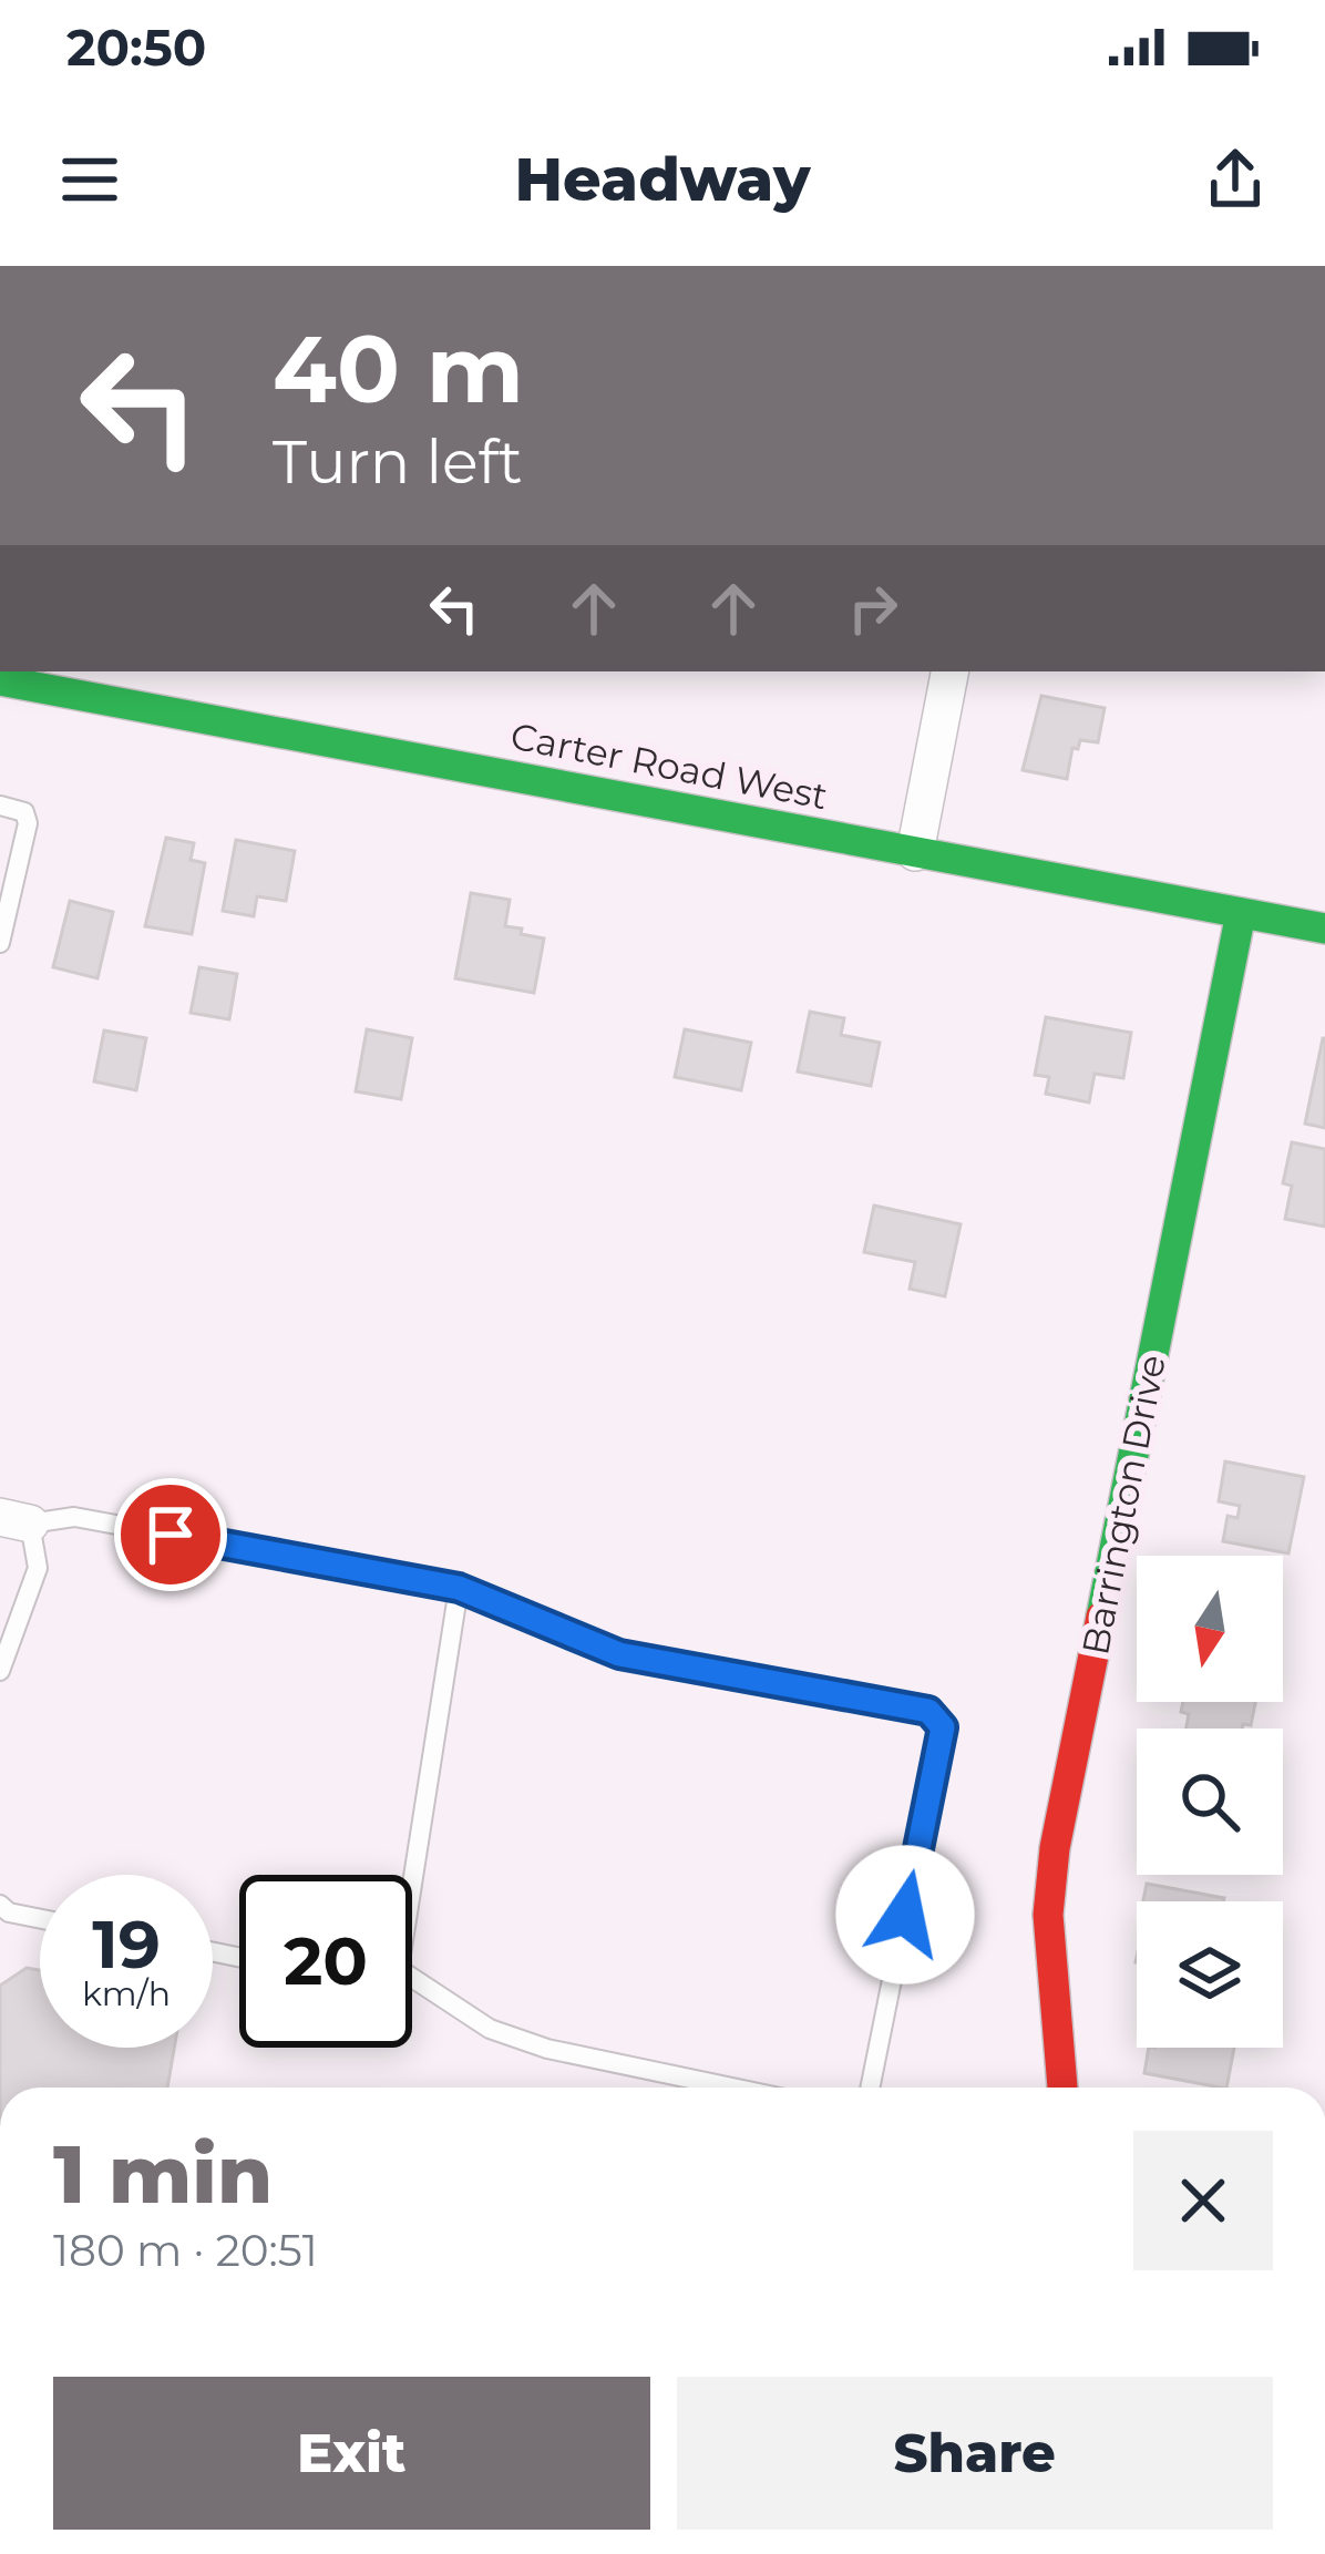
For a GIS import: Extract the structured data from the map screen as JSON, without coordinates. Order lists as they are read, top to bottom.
{
  "streets": {
    "street": ["Carter Road West", "Barrington Drive"]
  },
  "crossings": [
    ["Carter Road West", "Barrington Drive"]
  ],
  "north": "bottom",
  "page": {
    "status": "20:50",
    "header": "Headway",
    "turn": ["40 m", "Turn left"],
    "speed": "19 km/h",
    "limit": "20",
    "heading": ["1 min", "180 m · 20:51"],
    "buttons": ["Exit", "Share"]
  }
}
